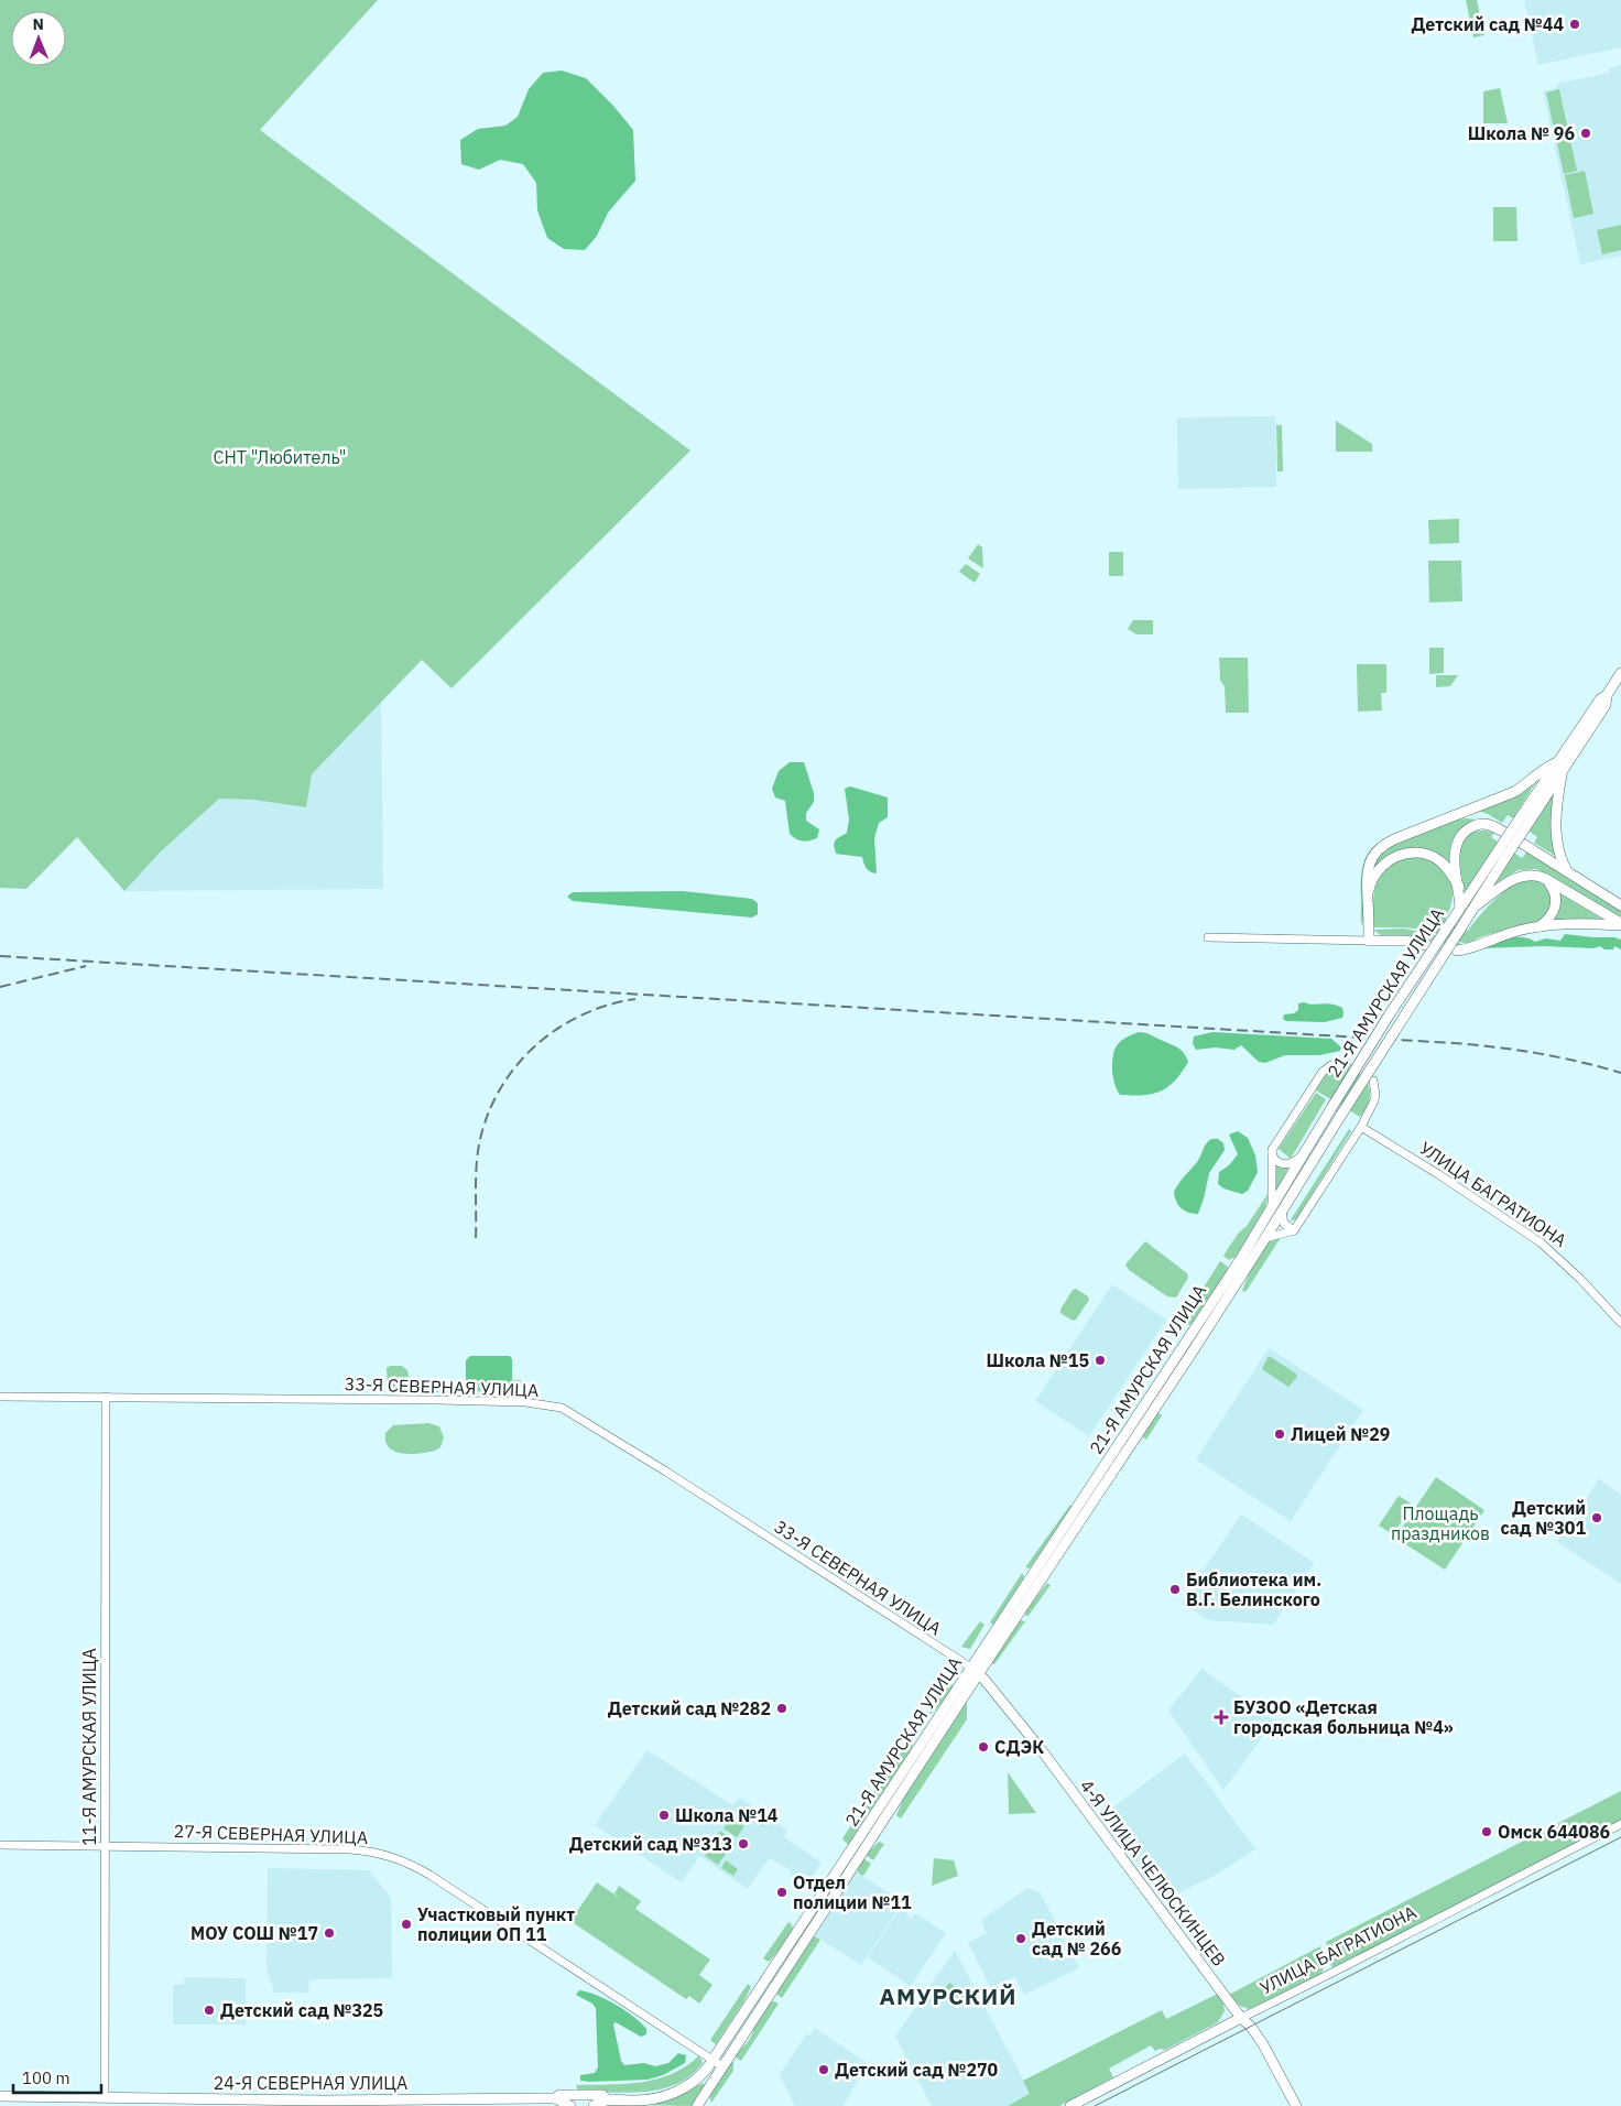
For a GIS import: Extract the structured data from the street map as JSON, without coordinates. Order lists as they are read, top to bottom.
{
  "streets": {
    "main road": [
      "21-Я АМУРСКАЯ УЛИЦА",
      "УЛИЦА БАГРАТИОНА",
      "4-Я УЛИЦА ЧЕЛЮСКИНЦЕВ",
      "24-Я СЕВЕРНАЯ УЛИЦА"
    ],
    "street": ["33-Я СЕВЕРНАЯ УЛИЦА", "11-Я АМУРСКАЯ УЛИЦА", "27-Я СЕВЕРНАЯ УЛИЦА"]
  },
  "crossings": [
    ["21-Я АМУРСКАЯ УЛИЦА", "33-Я СЕВЕРНАЯ УЛИЦА"],
    ["21-Я АМУРСКАЯ УЛИЦА", "27-Я СЕВЕРНАЯ УЛИЦА"],
    ["21-Я АМУРСКАЯ УЛИЦА", "4-Я УЛИЦА ЧЕЛЮСКИНЦЕВ"],
    ["21-Я АМУРСКАЯ УЛИЦА", "24-Я СЕВЕРНАЯ УЛИЦА"],
    ["УЛИЦА БАГРАТИОНА", "4-Я УЛИЦА ЧЕЛЮСКИНЦЕВ"],
    ["33-Я СЕВЕРНАЯ УЛИЦА", "11-Я АМУРСКАЯ УЛИЦА"],
    ["33-Я СЕВЕРНАЯ УЛИЦА", "4-Я УЛИЦА ЧЕЛЮСКИНЦЕВ"],
    ["11-Я АМУРСКАЯ УЛИЦА", "27-Я СЕВЕРНАЯ УЛИЦА"],
    ["11-Я АМУРСКАЯ УЛИЦА", "24-Я СЕВЕРНАЯ УЛИЦА"],
    ["27-Я СЕВЕРНАЯ УЛИЦА", "24-Я СЕВЕРНАЯ УЛИЦА"]
  ],
  "districts": ["АМУРСКИЙ"],
  "parks": ["СНТ \"Любитель\"", "Площадь праздников"],
  "places": {
    "other": [
      "Детский сад №44",
      "Школа № 96",
      "Школа №15",
      "Лицей №29",
      "Детский сад №301",
      "Библиотека им. В.Г. Белинского",
      "Детский сад №282",
      "СДЭК",
      "Школа №14",
      "Омск 644086",
      "Детский сад №313",
      "Отдел полиции №11",
      "Участковый пункт полиции ОП 11",
      "МОУ СОШ №17",
      "Детский сад № 266",
      "Детский сад №325",
      "Детский сад №270"
    ],
    "health": ["БУЗОО «Детская городская больница №4»"]
  },
  "scale_bar": "100 m",
  "north": "top"
}
